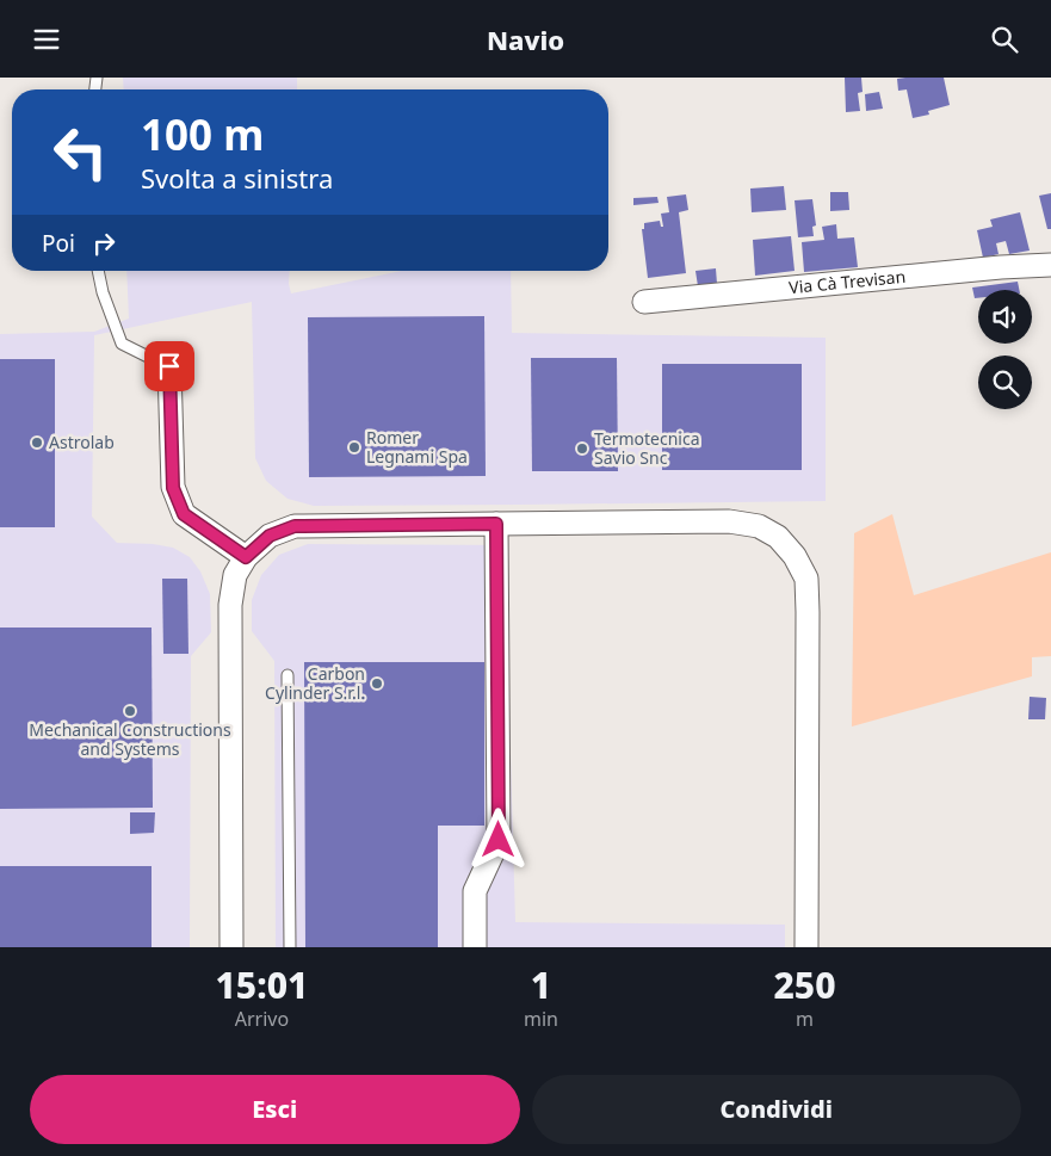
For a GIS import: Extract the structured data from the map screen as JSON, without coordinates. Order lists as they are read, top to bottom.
{
  "streets": {
    "street": ["Via Cà Trevisan"]
  },
  "places": [
    "Astrolab",
    "Romer Legnami Spa",
    "Termotecnica Savio Snc",
    "Carbon Cylinder S.r.l.",
    "Mechanical Constructions and Systems"
  ],
  "page": {
    "header": "Navio",
    "turn": ["100 m", "Svolta a sinistra"],
    "then": "Poi",
    "eta": [
      "15:01",
      "Arrivo",
      "1",
      "min",
      "250",
      "m"
    ],
    "buttons": ["Esci", "Condividi"]
  }
}
